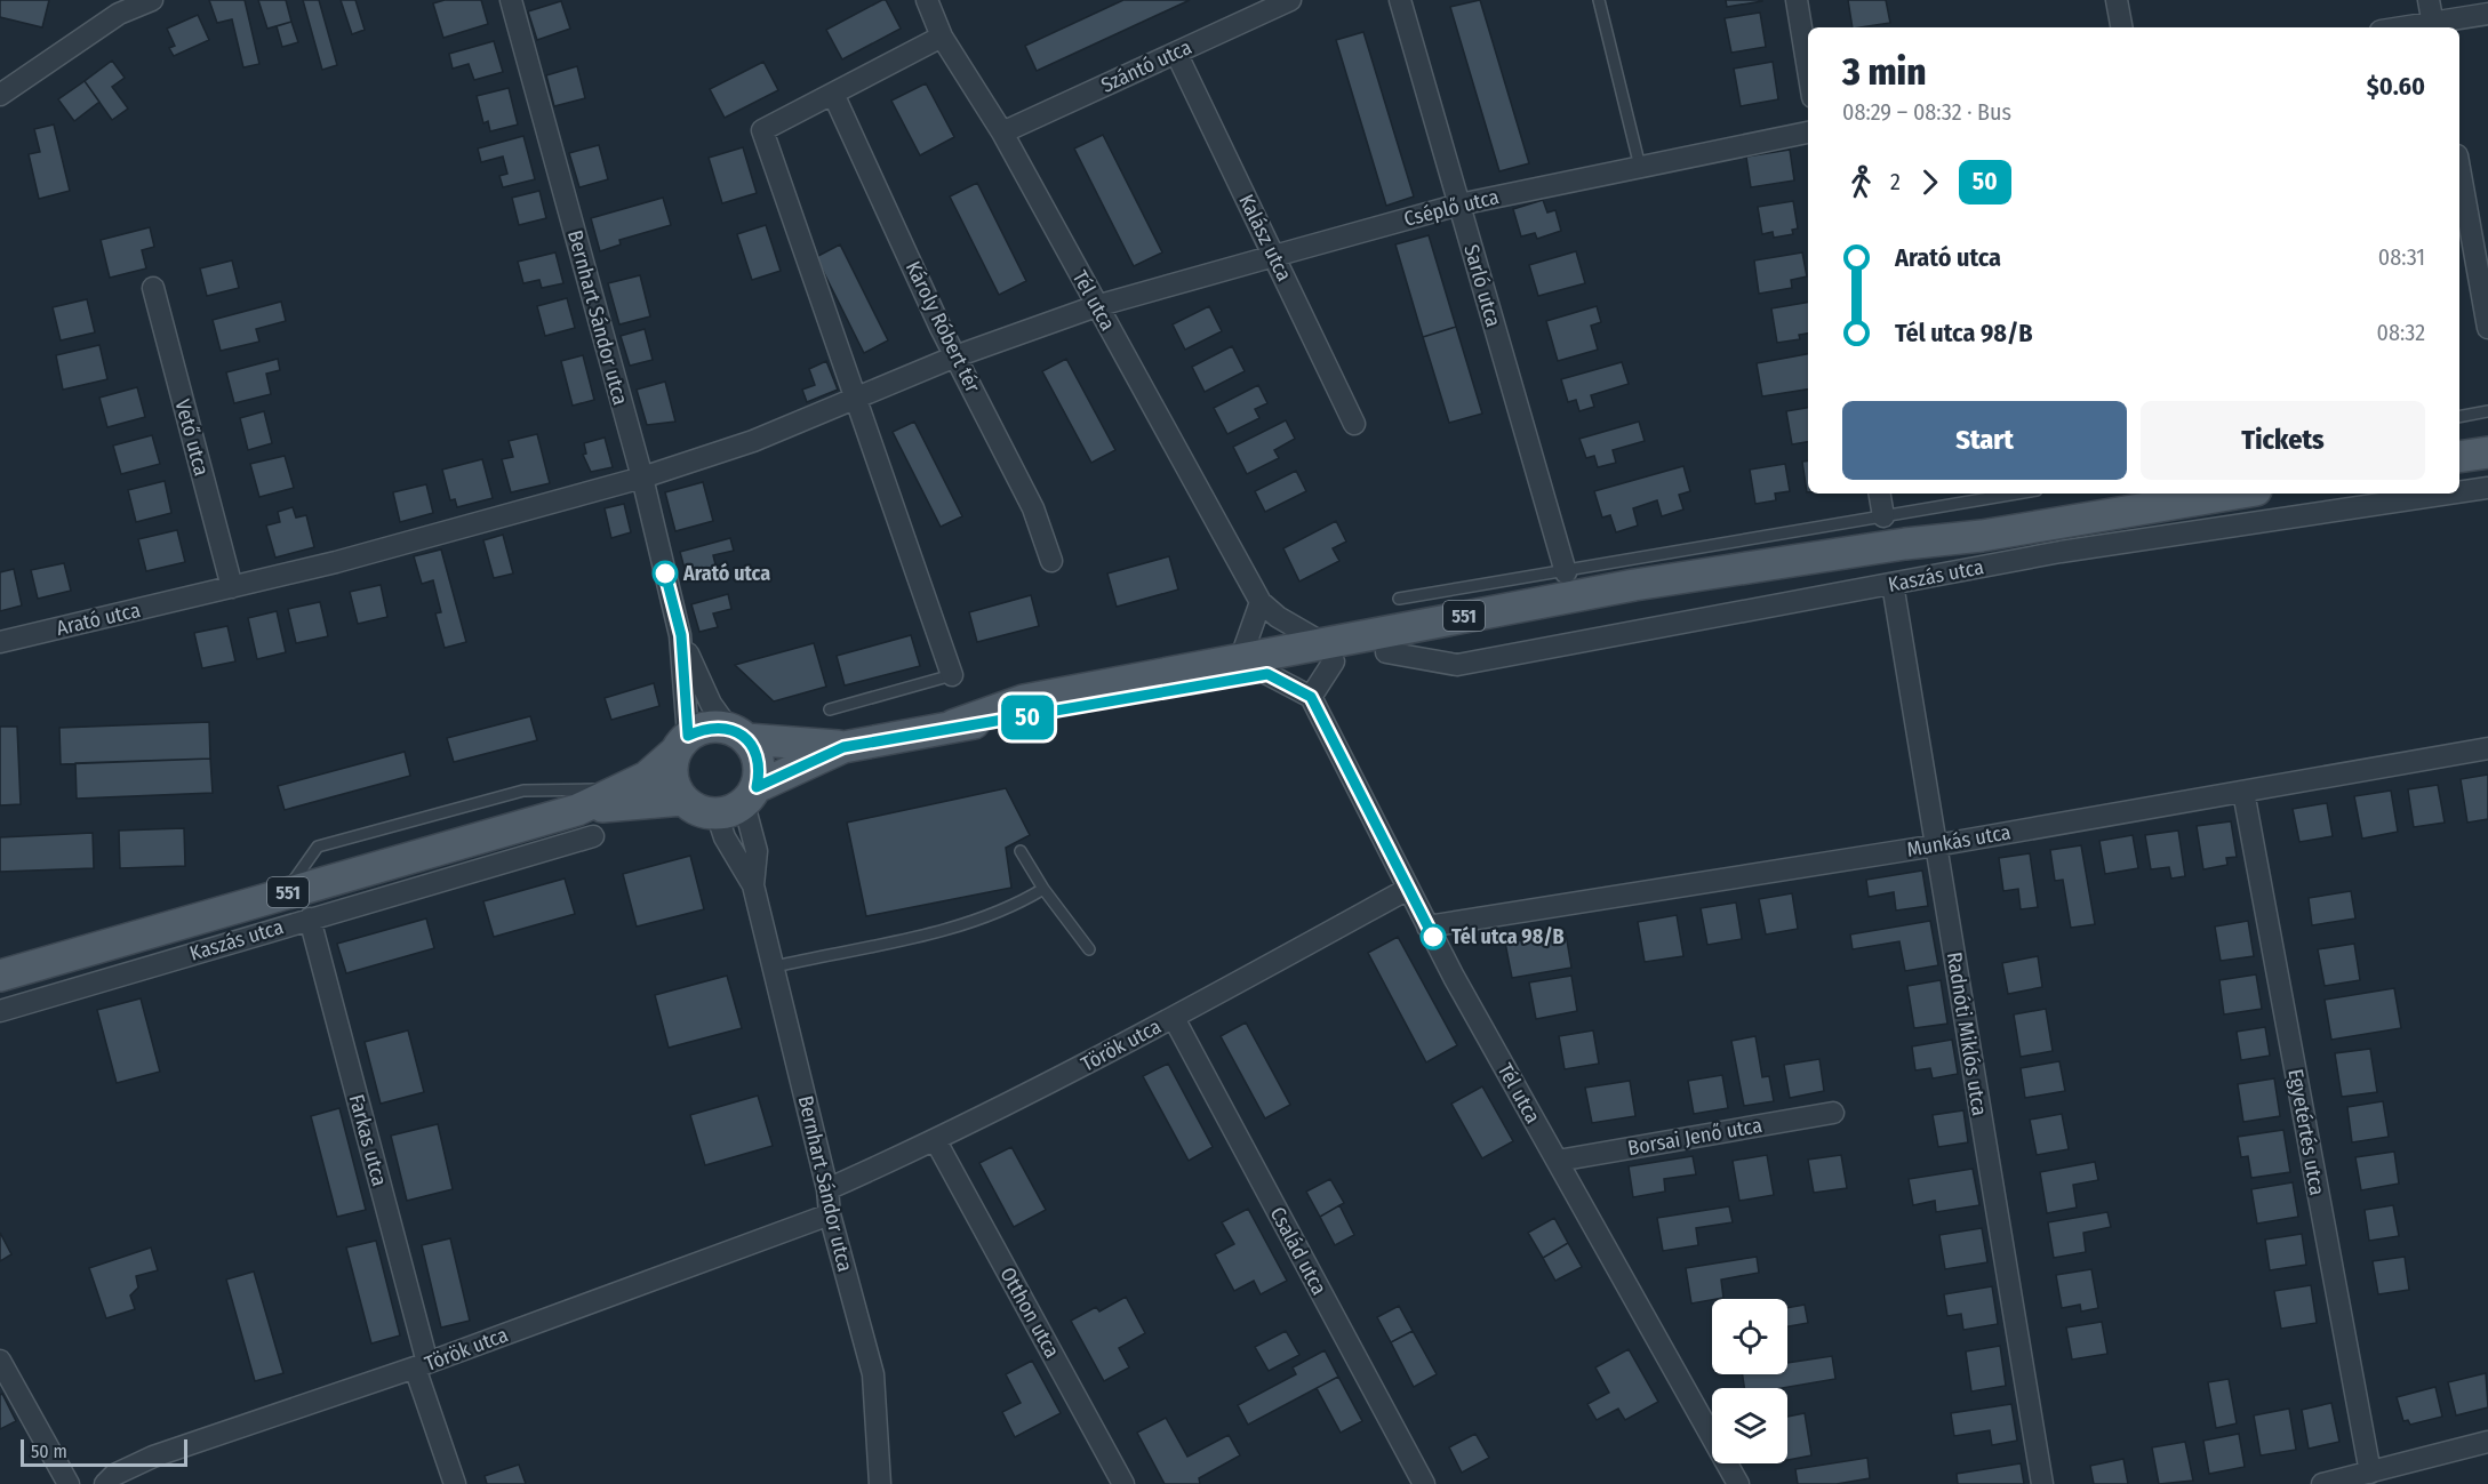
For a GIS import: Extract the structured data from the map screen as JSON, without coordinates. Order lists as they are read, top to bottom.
{
  "streets": {
    "main road": ["551"],
    "street": [
      "Szántó utca",
      "Cséplő utca",
      "Kalász utca",
      "Sarló utca",
      "Tél utca",
      "Bernhart Sándor utca",
      "Károly Róbert tér",
      "Vető utca",
      "Kaszás utca",
      "Arató utca",
      "Munkás utca",
      "Radnóti Miklós utca",
      "Török utca",
      "Egyetértés utca",
      "Borsai Jenő utca",
      "Farkas utca",
      "Család utca",
      "Otthon utca"
    ]
  },
  "crossings": [
    ["Szántó utca", "Kalász utca"],
    ["Szántó utca", "Tél utca"],
    ["Cséplő utca", "Kalász utca"],
    ["Cséplő utca", "Sarló utca"],
    ["Cséplő utca", "Tél utca"],
    ["Cséplő utca", "Arató utca"],
    ["Tél utca", "551"],
    ["Tél utca", "Arató utca"],
    ["Tél utca", "Munkás utca"],
    ["Tél utca", "Török utca"],
    ["Tél utca", "Borsai Jenő utca"],
    ["Bernhart Sándor utca", "551"],
    ["Bernhart Sándor utca", "Arató utca"],
    ["Bernhart Sándor utca", "Török utca"],
    ["Károly Róbert tér", "Arató utca"],
    ["Vető utca", "Arató utca"],
    ["Kaszás utca", "551"],
    ["Kaszás utca", "Radnóti Miklós utca"],
    ["Kaszás utca", "Farkas utca"],
    ["Munkás utca", "Radnóti Miklós utca"],
    ["Munkás utca", "Egyetértés utca"],
    ["Török utca", "Farkas utca"],
    ["Török utca", "Család utca"],
    ["Török utca", "Otthon utca"]
  ],
  "places": ["Arató utca", "Tél utca 98/B"],
  "lines": ["bus line 50"],
  "scale_bar": "50 m",
  "page": {
    "on_map": "50",
    "heading": ["3 min", "08:29 – 08:32 · Bus", "$0.60"],
    "legs": ["2", "50"],
    "list": [
      {
        "name": "Arató utca",
        "value": "08:31"
      },
      {
        "name": "Tél utca 98/B",
        "value": "08:32"
      }
    ],
    "buttons": ["Start", "Tickets"],
    "scale": "50 m"
  }
}
